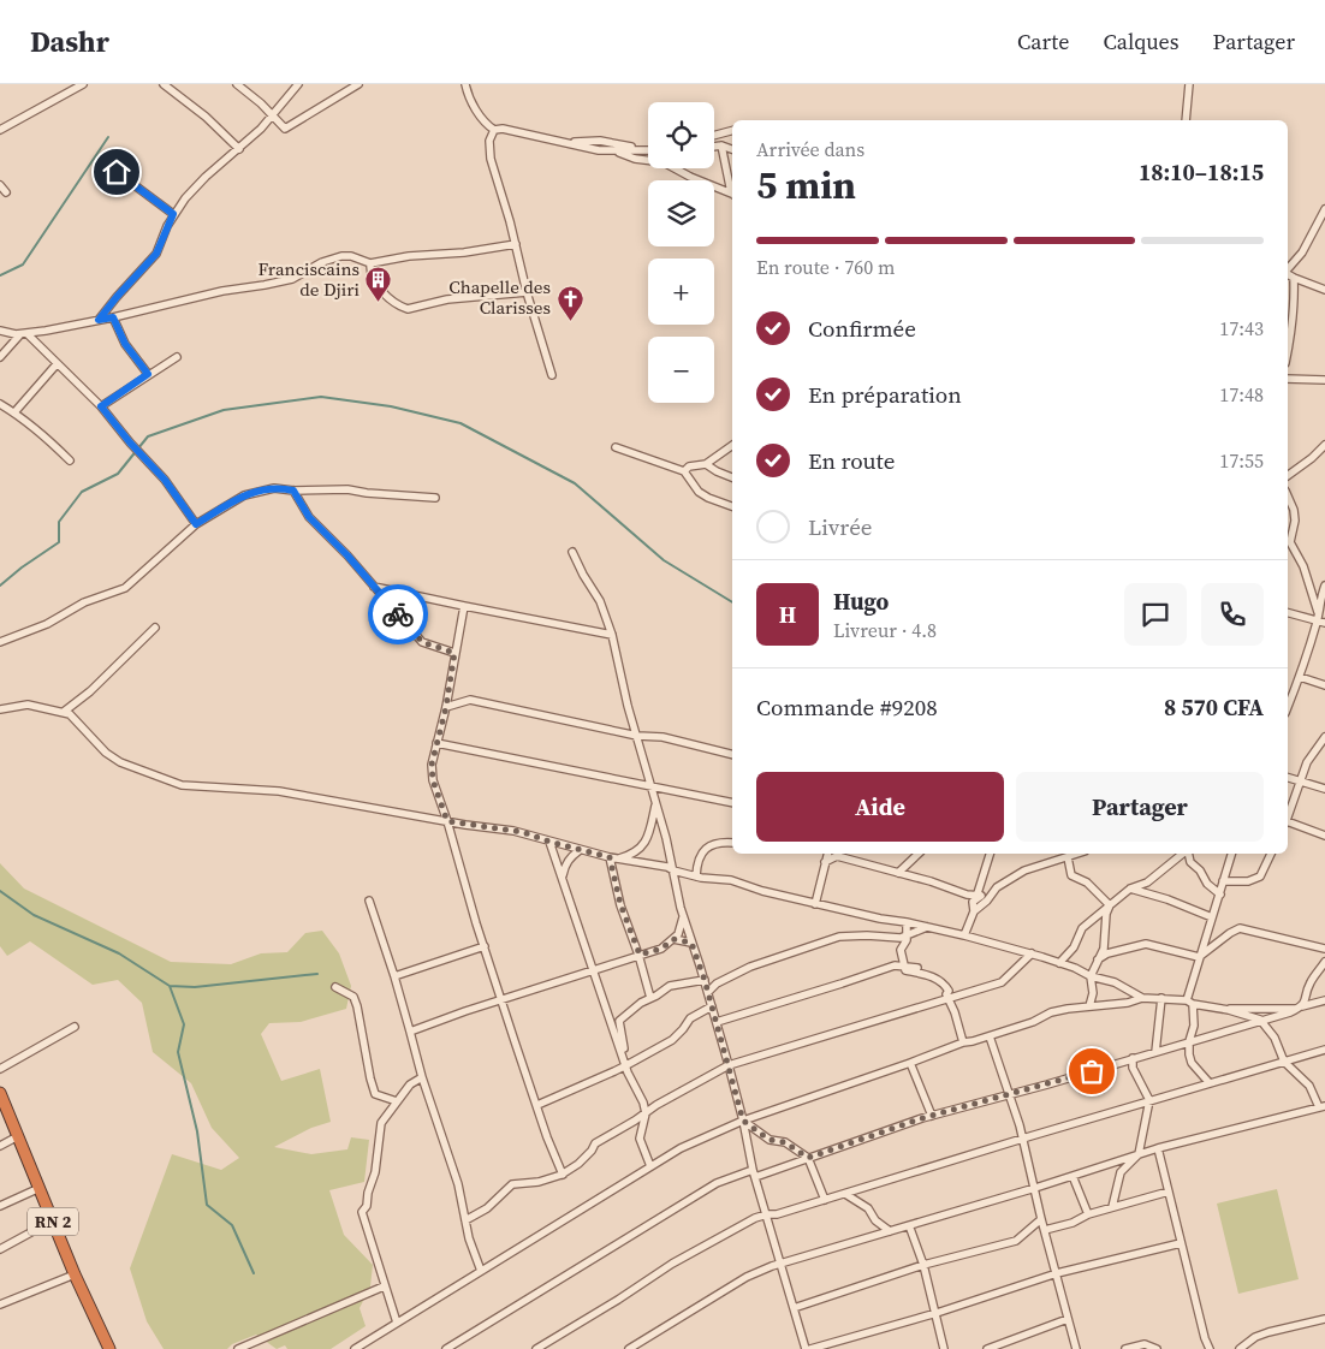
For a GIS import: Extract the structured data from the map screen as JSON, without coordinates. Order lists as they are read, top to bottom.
{
  "streets": {
    "highway": ["RN 2"]
  },
  "places": {
    "building": ["Franciscains de Djiri"],
    "church": ["Chapelle des Clarisses"]
  },
  "page": {
    "header": "Dashr",
    "nav": ["Carte", "Calques", "Partager"],
    "map_buttons": ["+", "−"],
    "heading": ["5 min", "Arrivée dans", "18:10–18:15"],
    "panel": [
      "Hugo",
      "Livreur · 4.8",
      "Commande #9208",
      "8 570 CFA"
    ],
    "bar": "En route · 760 m",
    "list": [
      ["Confirmée", "17:43"],
      ["En préparation", "17:48"],
      ["En route", "17:55"],
      "Livrée"
    ],
    "round": "H",
    "buttons": ["Aide", "Partager"]
  }
}
